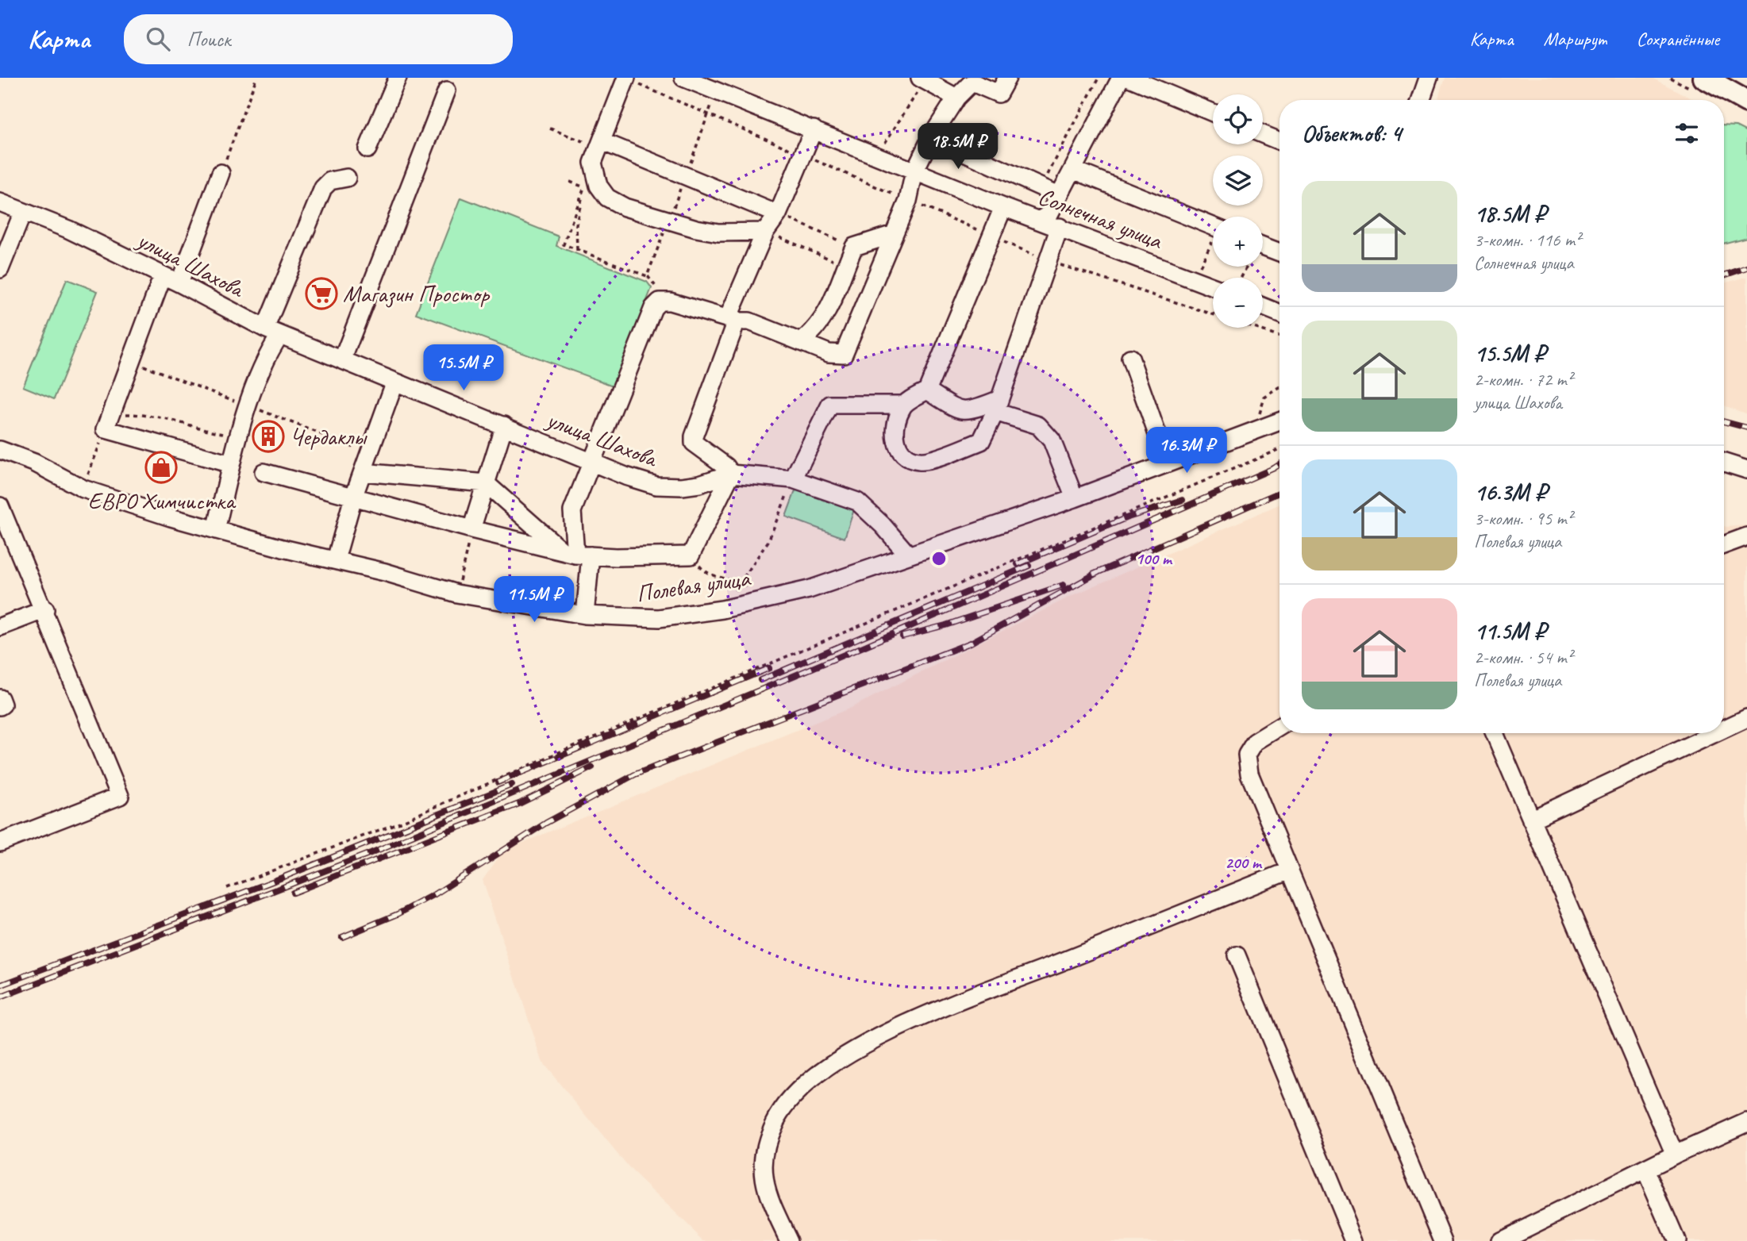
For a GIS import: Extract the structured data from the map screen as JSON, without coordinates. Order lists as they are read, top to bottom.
{
  "streets": {
    "street": ["Солнечная улица", "улица Шахова", "Полевая улица"]
  },
  "crossings": [
    ["улица Шахова", "Полевая улица"]
  ],
  "places": {
    "supermarket": ["Магазин Простор"],
    "building": ["Чердаклы"],
    "shop": ["ЕВРО Химчистка"]
  },
  "page": {
    "header": "Карта",
    "search": "Поиск",
    "nav": ["Карта", "Маршрут", "Сохранённые"],
    "map_buttons": ["+", "−"],
    "heading": "Объектов: 4",
    "price": [
      "18.5M ₽",
      "15.5M ₽",
      "16.3M ₽",
      "11.5M ₽"
    ],
    "list": [
      {
        "name": "18.5M ₽",
        "note": "3-комн. · 116 m² · Солнечная улица"
      },
      {
        "name": "15.5M ₽",
        "note": "2-комн. · 72 m² · улица Шахова"
      },
      {
        "name": "16.3M ₽",
        "note": "3-комн. · 95 m² · Полевая улица"
      },
      {
        "name": "11.5M ₽",
        "note": "2-комн. · 54 m² · Полевая улица"
      }
    ]
  },
  "rings": ["100 m", "200 m"]
}
